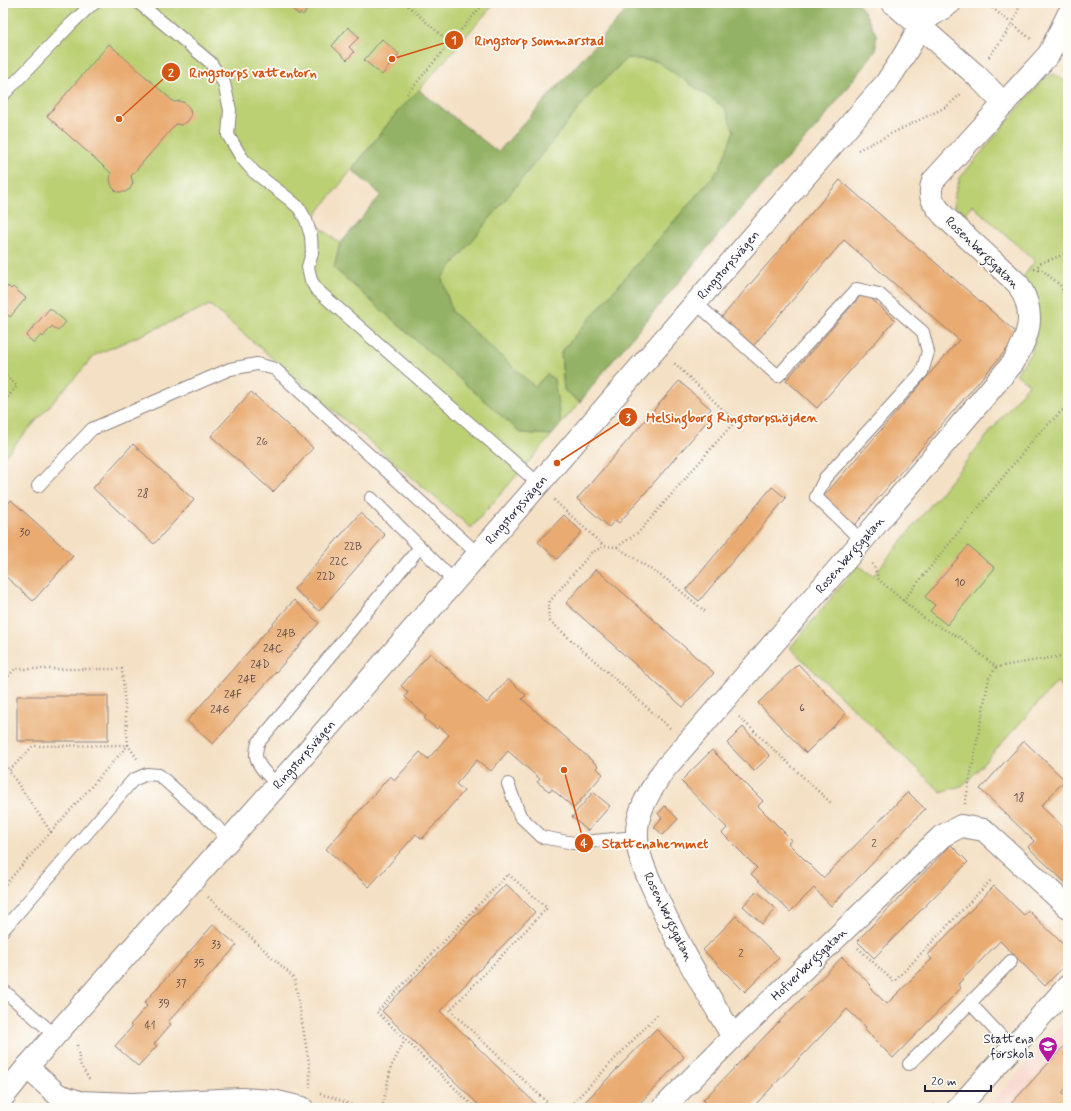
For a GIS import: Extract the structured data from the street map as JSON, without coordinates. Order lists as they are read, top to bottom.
{
  "streets": {
    "street": ["Rosenbergsgatan", "Ringstorpsvägen", "Hofverbergsgatan"]
  },
  "crossings": [
    ["Rosenbergsgatan", "Hofverbergsgatan"]
  ],
  "places": {
    "other": [
      "Ringstorp sommarstad",
      "Ringstorps vattentorn",
      "Helsingborg Ringstorpshöjden",
      "Stattenahemmet"
    ],
    "school or university": ["Stattena förskola"]
  },
  "house_numbers": [
    "26",
    "28",
    "30",
    "22B",
    "22C",
    "22D",
    "10",
    "24B",
    "24C",
    "24D",
    "24E",
    "24F",
    "6",
    "24G",
    "18",
    "2",
    "33",
    "2",
    "35",
    "37",
    "39",
    "41"
  ],
  "scale_bar": "20 m"
}
